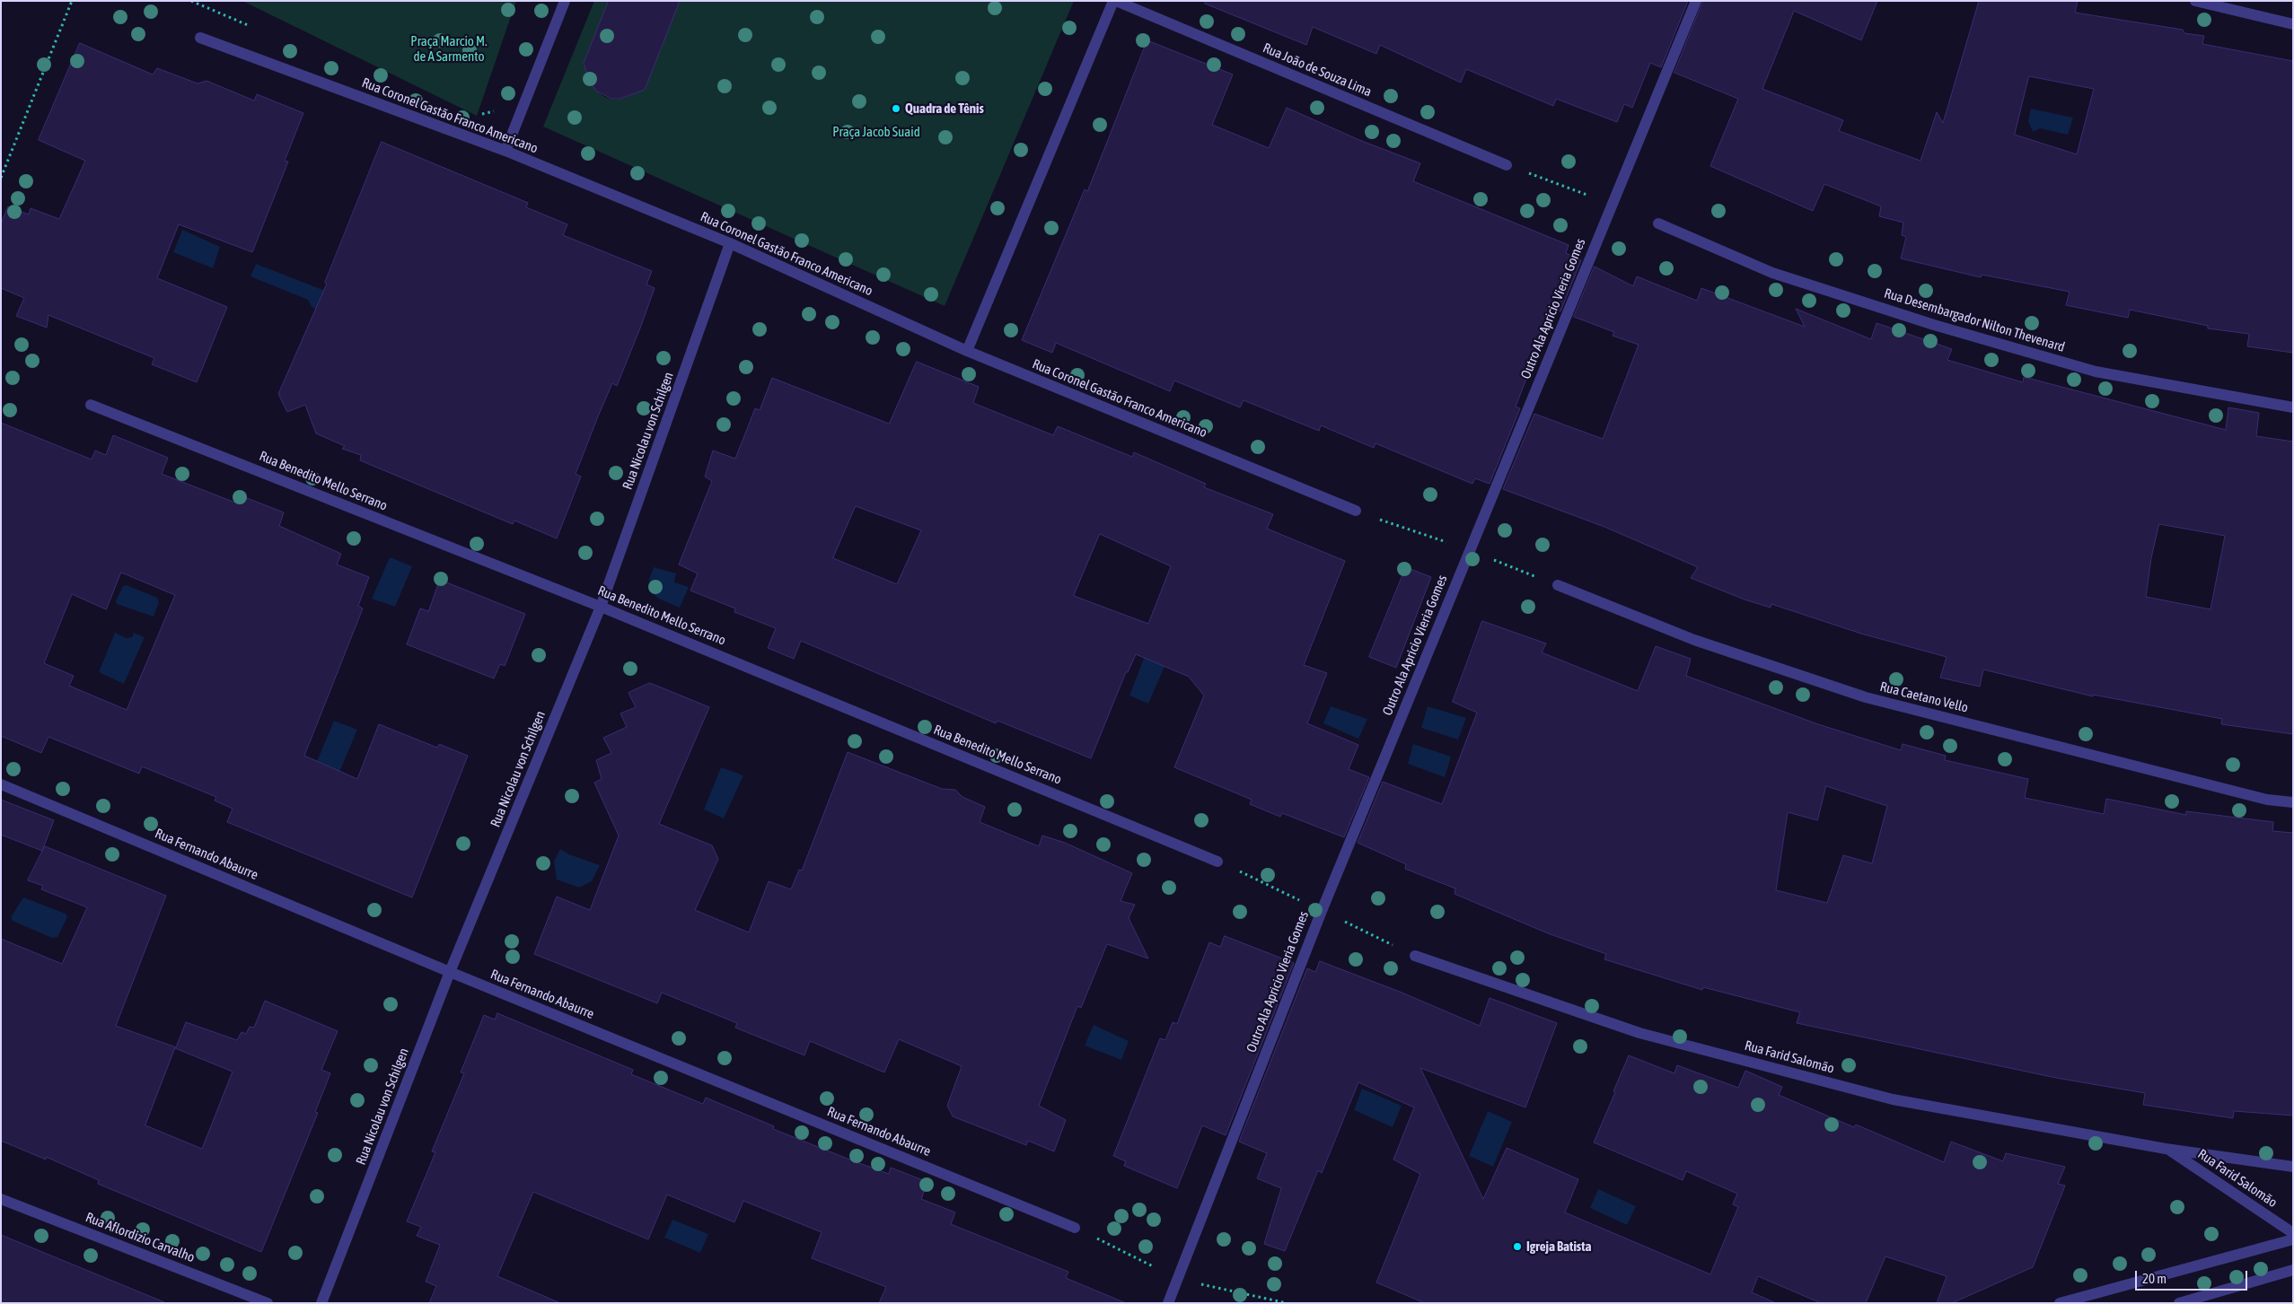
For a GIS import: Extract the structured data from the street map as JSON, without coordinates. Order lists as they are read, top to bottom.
{
  "streets": {
    "street": [
      "Rua João de Souza Lima",
      "Rua Coronel Gastão Franco Americano",
      "Outro Ala Apricio Vieria Gomes",
      "Rua Desembargador Nilton Thevenard",
      "Rua Nicolau von Schilgen",
      "Rua Benedito Mello Serrano",
      "Rua Caetano Vello",
      "Rua Fernando Abaurre",
      "Rua Farid Salomão",
      "Rua Aflordizio Carvalho"
    ]
  },
  "crossings": [
    ["Rua Coronel Gastão Franco Americano", "Rua Nicolau von Schilgen"],
    ["Rua Nicolau von Schilgen", "Rua Benedito Mello Serrano"],
    ["Rua Nicolau von Schilgen", "Rua Fernando Abaurre"]
  ],
  "parks": ["Praça Marcio M. de A Sarmento", "Praça Jacob Suaid"],
  "places": ["Quadra de Tênis", "Igreja Batista"],
  "scale_bar": "20 m"
}
